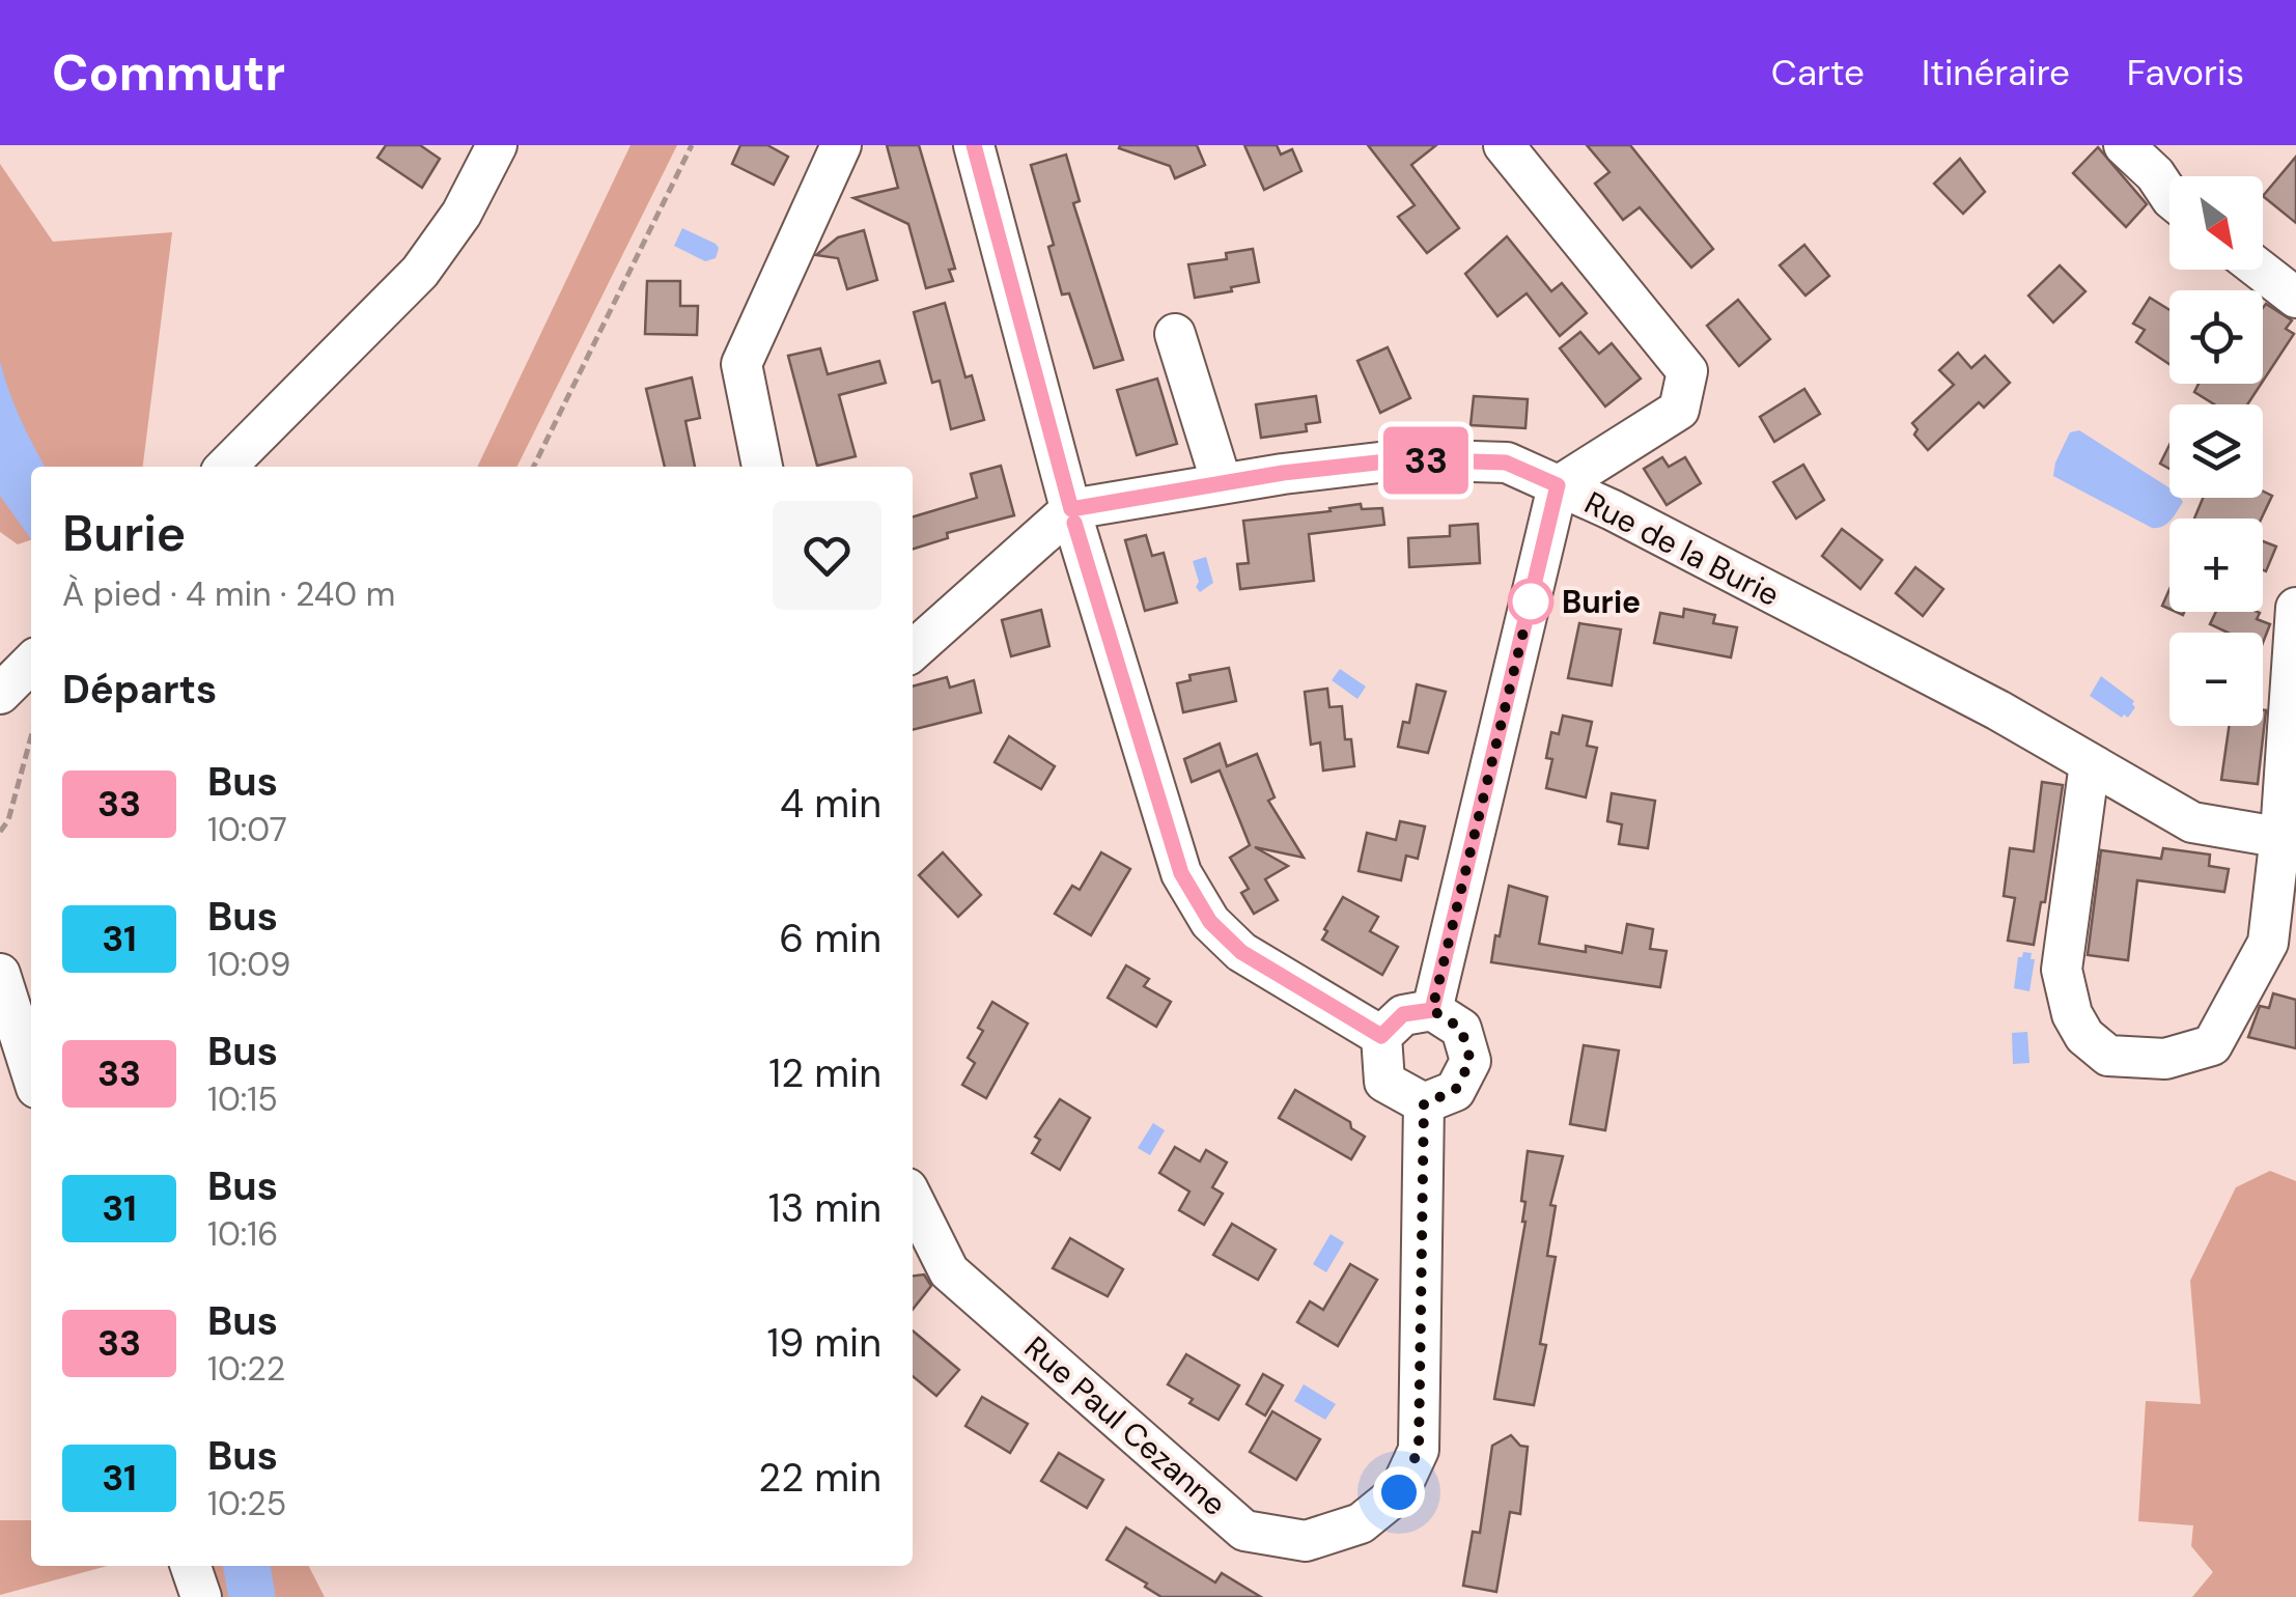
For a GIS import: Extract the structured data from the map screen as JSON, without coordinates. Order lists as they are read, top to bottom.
{
  "streets": {
    "street": ["Rue de la Burie", "Rue Paul Cezanne"]
  },
  "places": ["Burie"],
  "lines": ["bus line 33"],
  "north": "bottom right",
  "page": {
    "header": "Commutr",
    "nav": ["Carte", "Itinéraire", "Favoris"],
    "on_map": "33",
    "map_buttons": ["+", "−"],
    "heading": [
      ["Burie", "À pied · 4 min · 240 m"],
      "Départs"
    ],
    "list": [
      {
        "mark": "33",
        "name": "Bus",
        "note": "10:07",
        "value": "4 min"
      },
      {
        "mark": "31",
        "name": "Bus",
        "note": "10:09",
        "value": "6 min"
      },
      {
        "mark": "33",
        "name": "Bus",
        "note": "10:15",
        "value": "12 min"
      },
      {
        "mark": "31",
        "name": "Bus",
        "note": "10:16",
        "value": "13 min"
      },
      {
        "mark": "33",
        "name": "Bus",
        "note": "10:22",
        "value": "19 min"
      },
      {
        "mark": "31",
        "name": "Bus",
        "note": "10:25",
        "value": "22 min"
      }
    ]
  }
}
